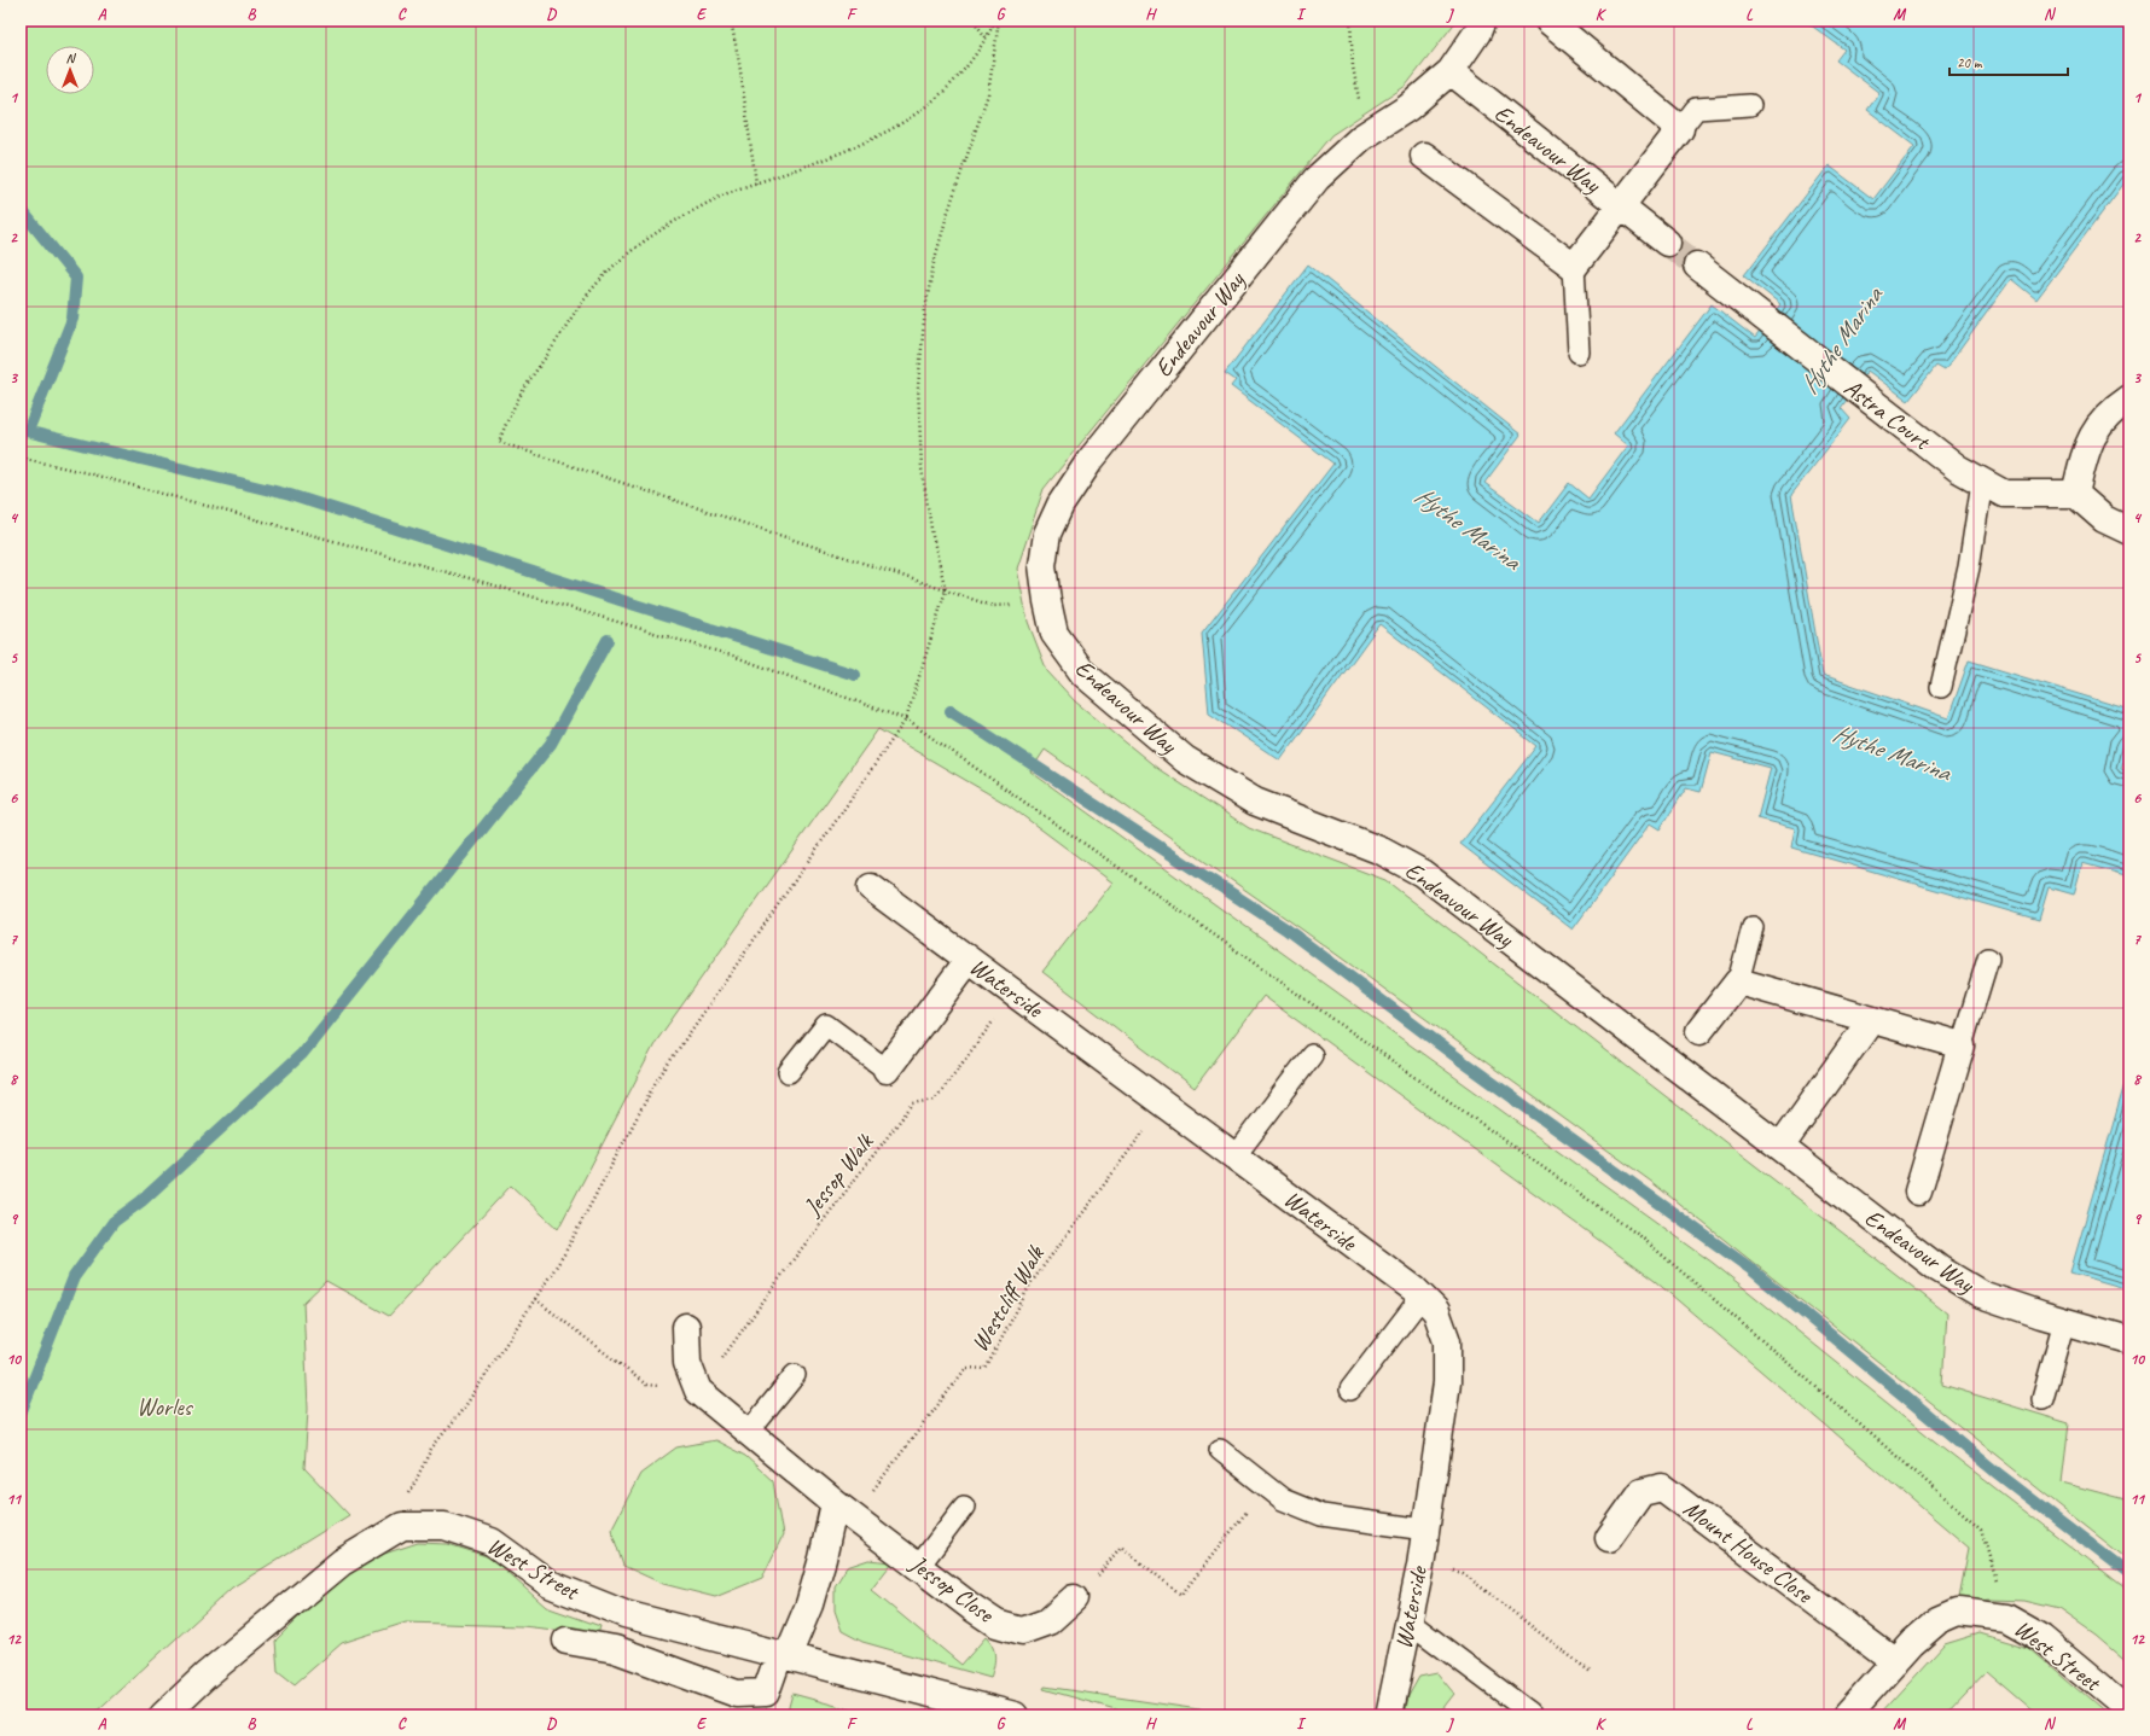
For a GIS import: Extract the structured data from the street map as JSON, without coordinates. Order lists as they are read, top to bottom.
{
  "streets": {
    "street": [
      "Endeavour Way",
      "Astra Court",
      "Waterside",
      "Mount House Close",
      "West Street",
      "Jessop Close"
    ],
    "path": ["Jessop Walk", "Westcliff Walk"]
  },
  "crossings": [
    ["Waterside", "Jessop Walk"],
    ["Waterside", "Westcliff Walk"],
    ["Jessop Walk", "Jessop Close"],
    ["Westcliff Walk", "Jessop Close"],
    ["Mount House Close", "West Street"]
  ],
  "water": ["Hythe Marina"],
  "parks": ["Worles"],
  "scale_bar": "20 m",
  "north": "top",
  "grid": {
    "columns": [
      "A",
      "B",
      "C",
      "D",
      "E",
      "F",
      "G",
      "H",
      "I",
      "J",
      "K",
      "L",
      "M",
      "N"
    ],
    "rows": [
      "1",
      "2",
      "3",
      "4",
      "5",
      "6",
      "7",
      "8",
      "9",
      "10",
      "11",
      "12"
    ]
  }
}
